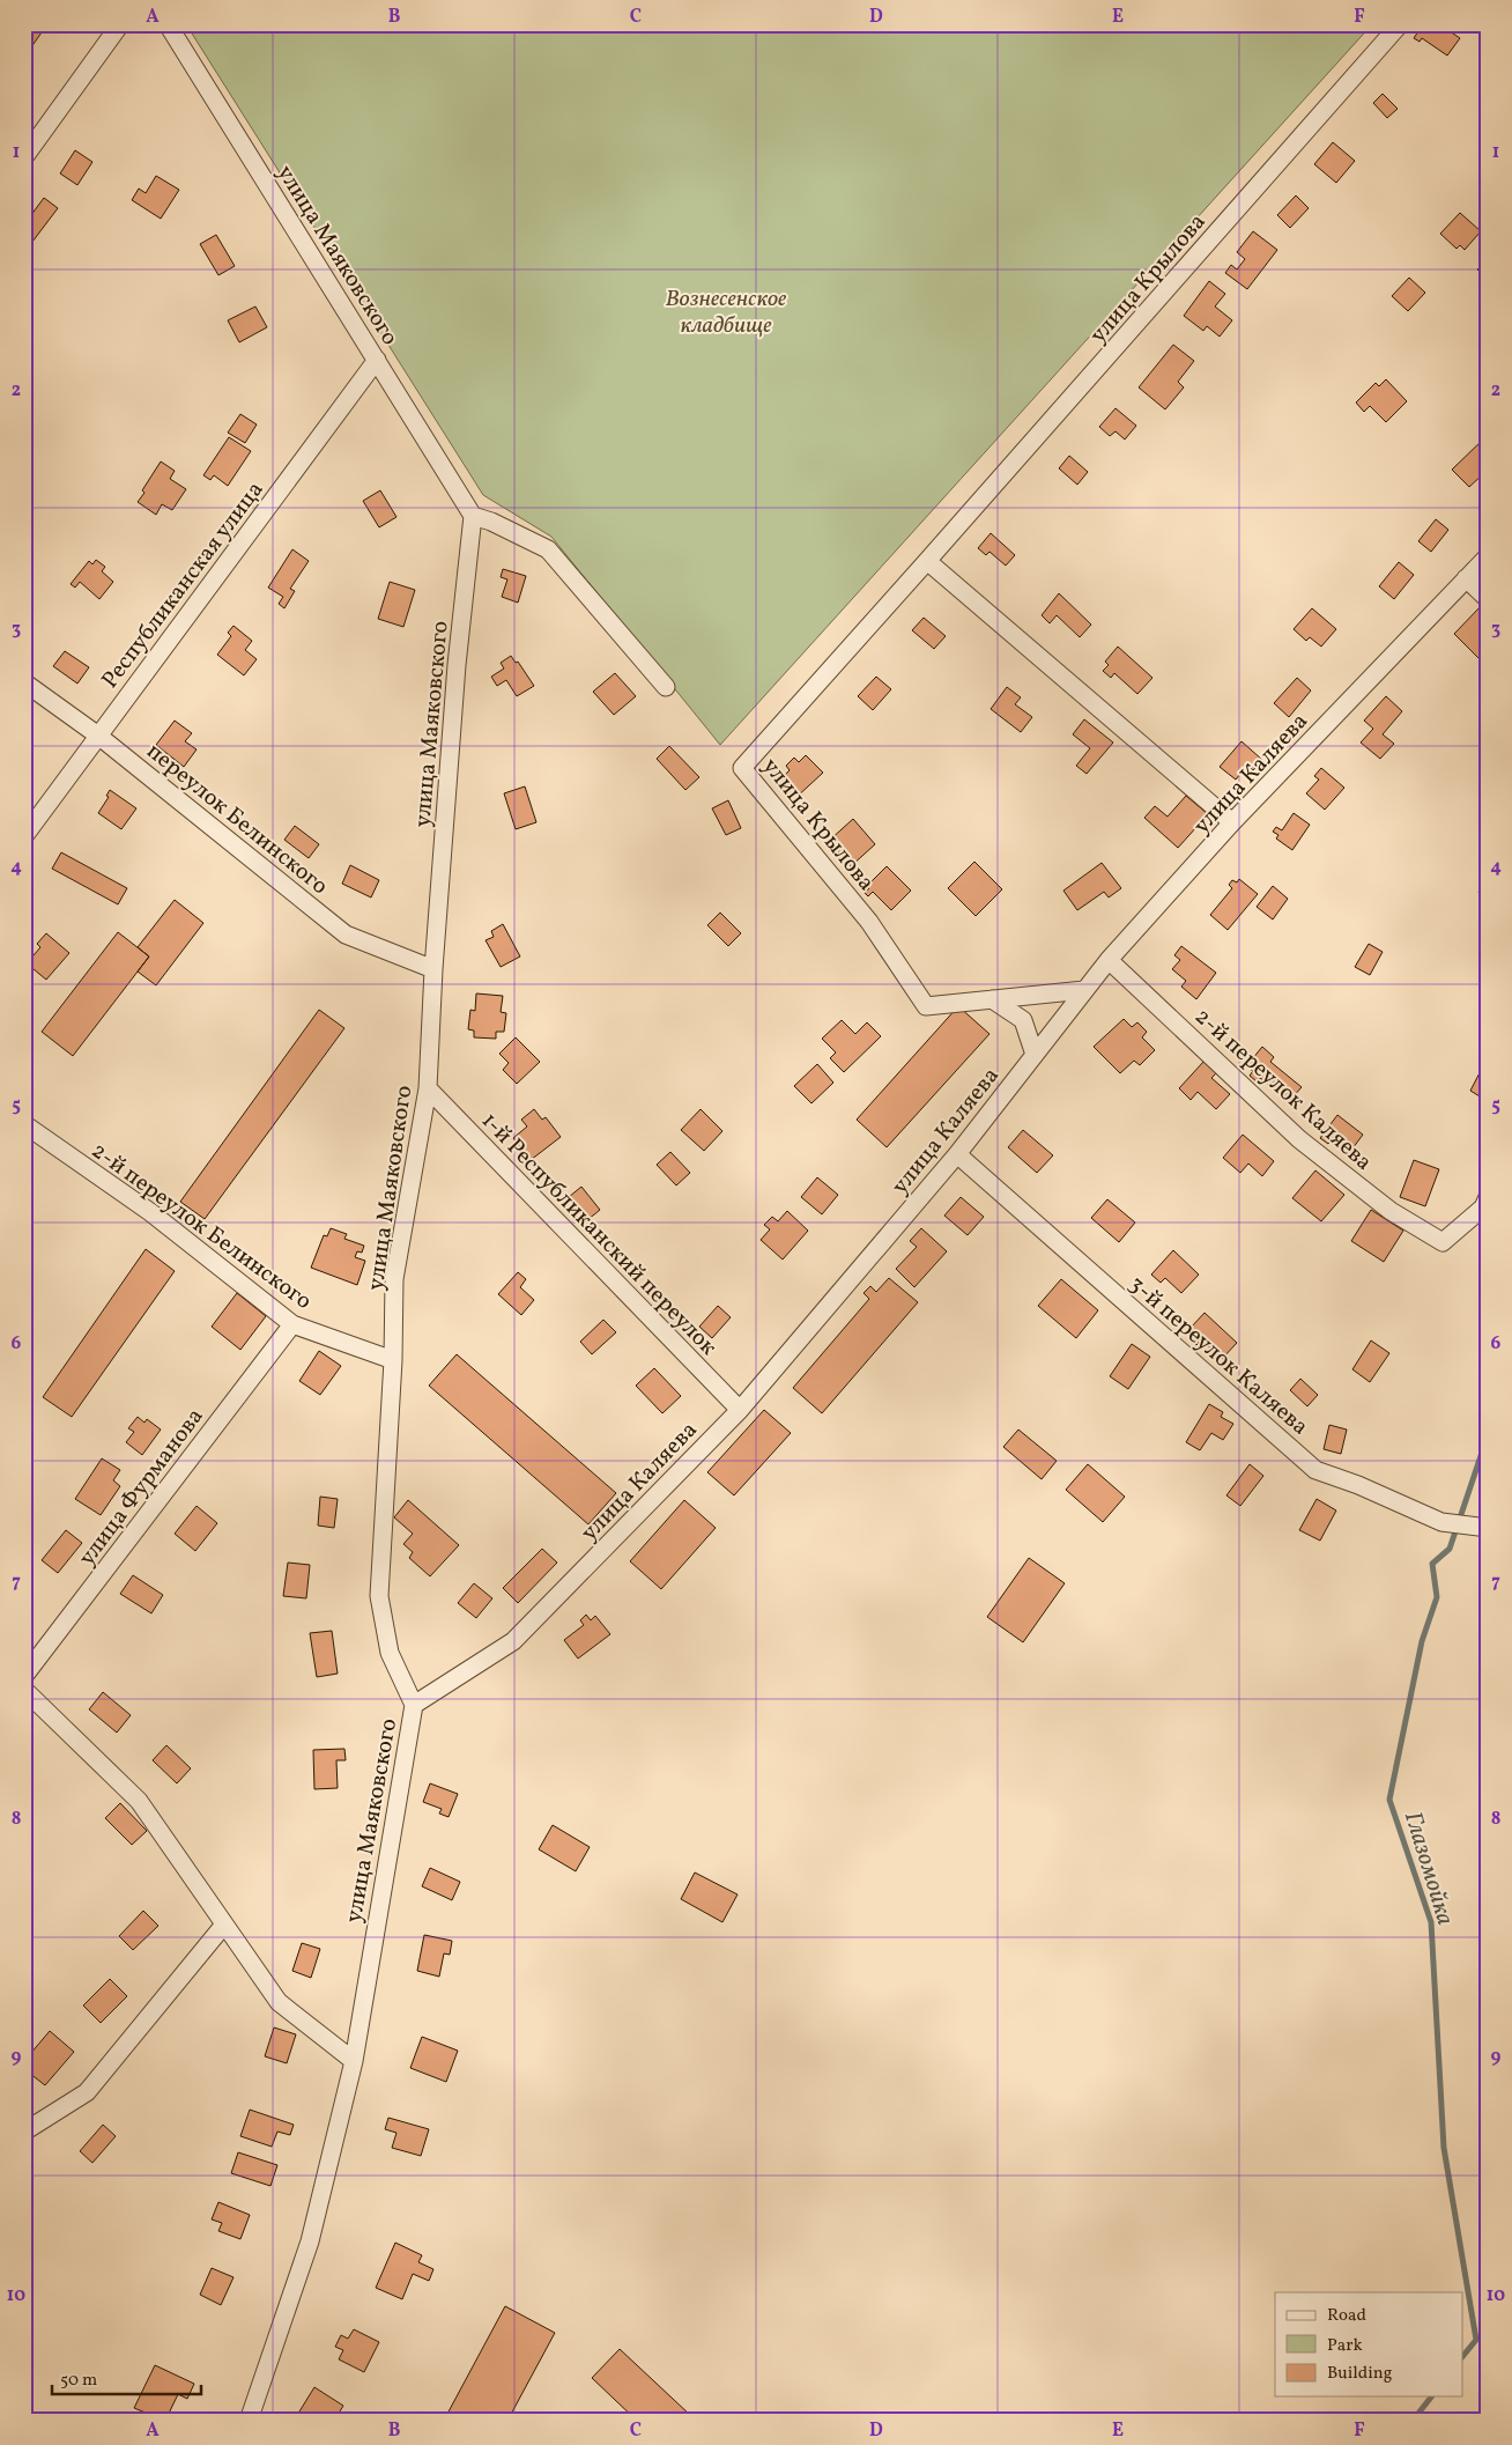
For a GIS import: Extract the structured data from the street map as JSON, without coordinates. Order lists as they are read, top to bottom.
{
  "streets": {
    "street": [
      "улица Маяковского",
      "улица Крылова",
      "Республиканская улица",
      "улица Каляева",
      "переулок Белинского",
      "2-й переулок Каляева",
      "2-й переулок Белинского",
      "1-й Республиканский переулок",
      "3-й переулок Каляева",
      "улица Фурманова"
    ]
  },
  "crossings": [
    ["улица Маяковского", "Республиканская улица"],
    ["улица Маяковского", "улица Каляева"],
    ["улица Маяковского", "переулок Белинского"],
    ["улица Маяковского", "2-й переулок Белинского"],
    ["улица Маяковского", "1-й Республиканский переулок"],
    ["улица Крылова", "улица Каляева"],
    ["Республиканская улица", "переулок Белинского"],
    ["улица Каляева", "2-й переулок Каляева"],
    ["улица Каляева", "1-й Республиканский переулок"],
    ["улица Каляева", "3-й переулок Каляева"],
    ["2-й переулок Белинского", "улица Фурманова"]
  ],
  "water": ["Глазомойка"],
  "parks": ["Вознесенское кладбище"],
  "legend": ["Road", "Park", "Building"],
  "scale_bar": "50 m",
  "grid": {
    "columns": [
      "A",
      "B",
      "C",
      "D",
      "E",
      "F"
    ],
    "rows": [
      "1",
      "2",
      "3",
      "4",
      "5",
      "6",
      "7",
      "8",
      "9",
      "10"
    ]
  }
}
